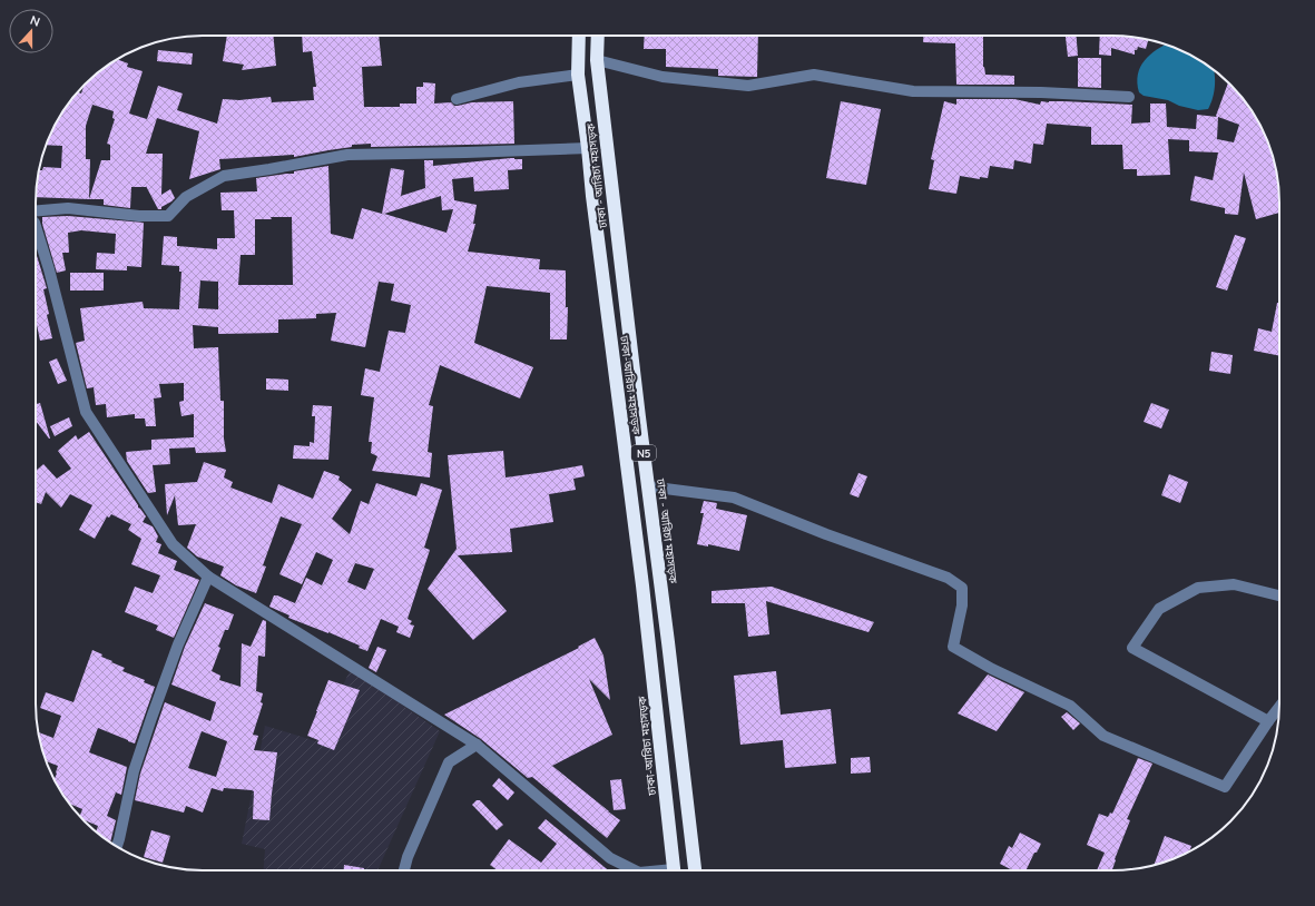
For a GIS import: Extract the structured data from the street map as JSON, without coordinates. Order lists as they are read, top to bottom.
{
  "streets": {
    "highway": ["ঢাকা - আরিচা মহাসড়ক", "ঢাকা-আরিচা মহাসড়ক", "N5"]
  },
  "north": "top"
}
